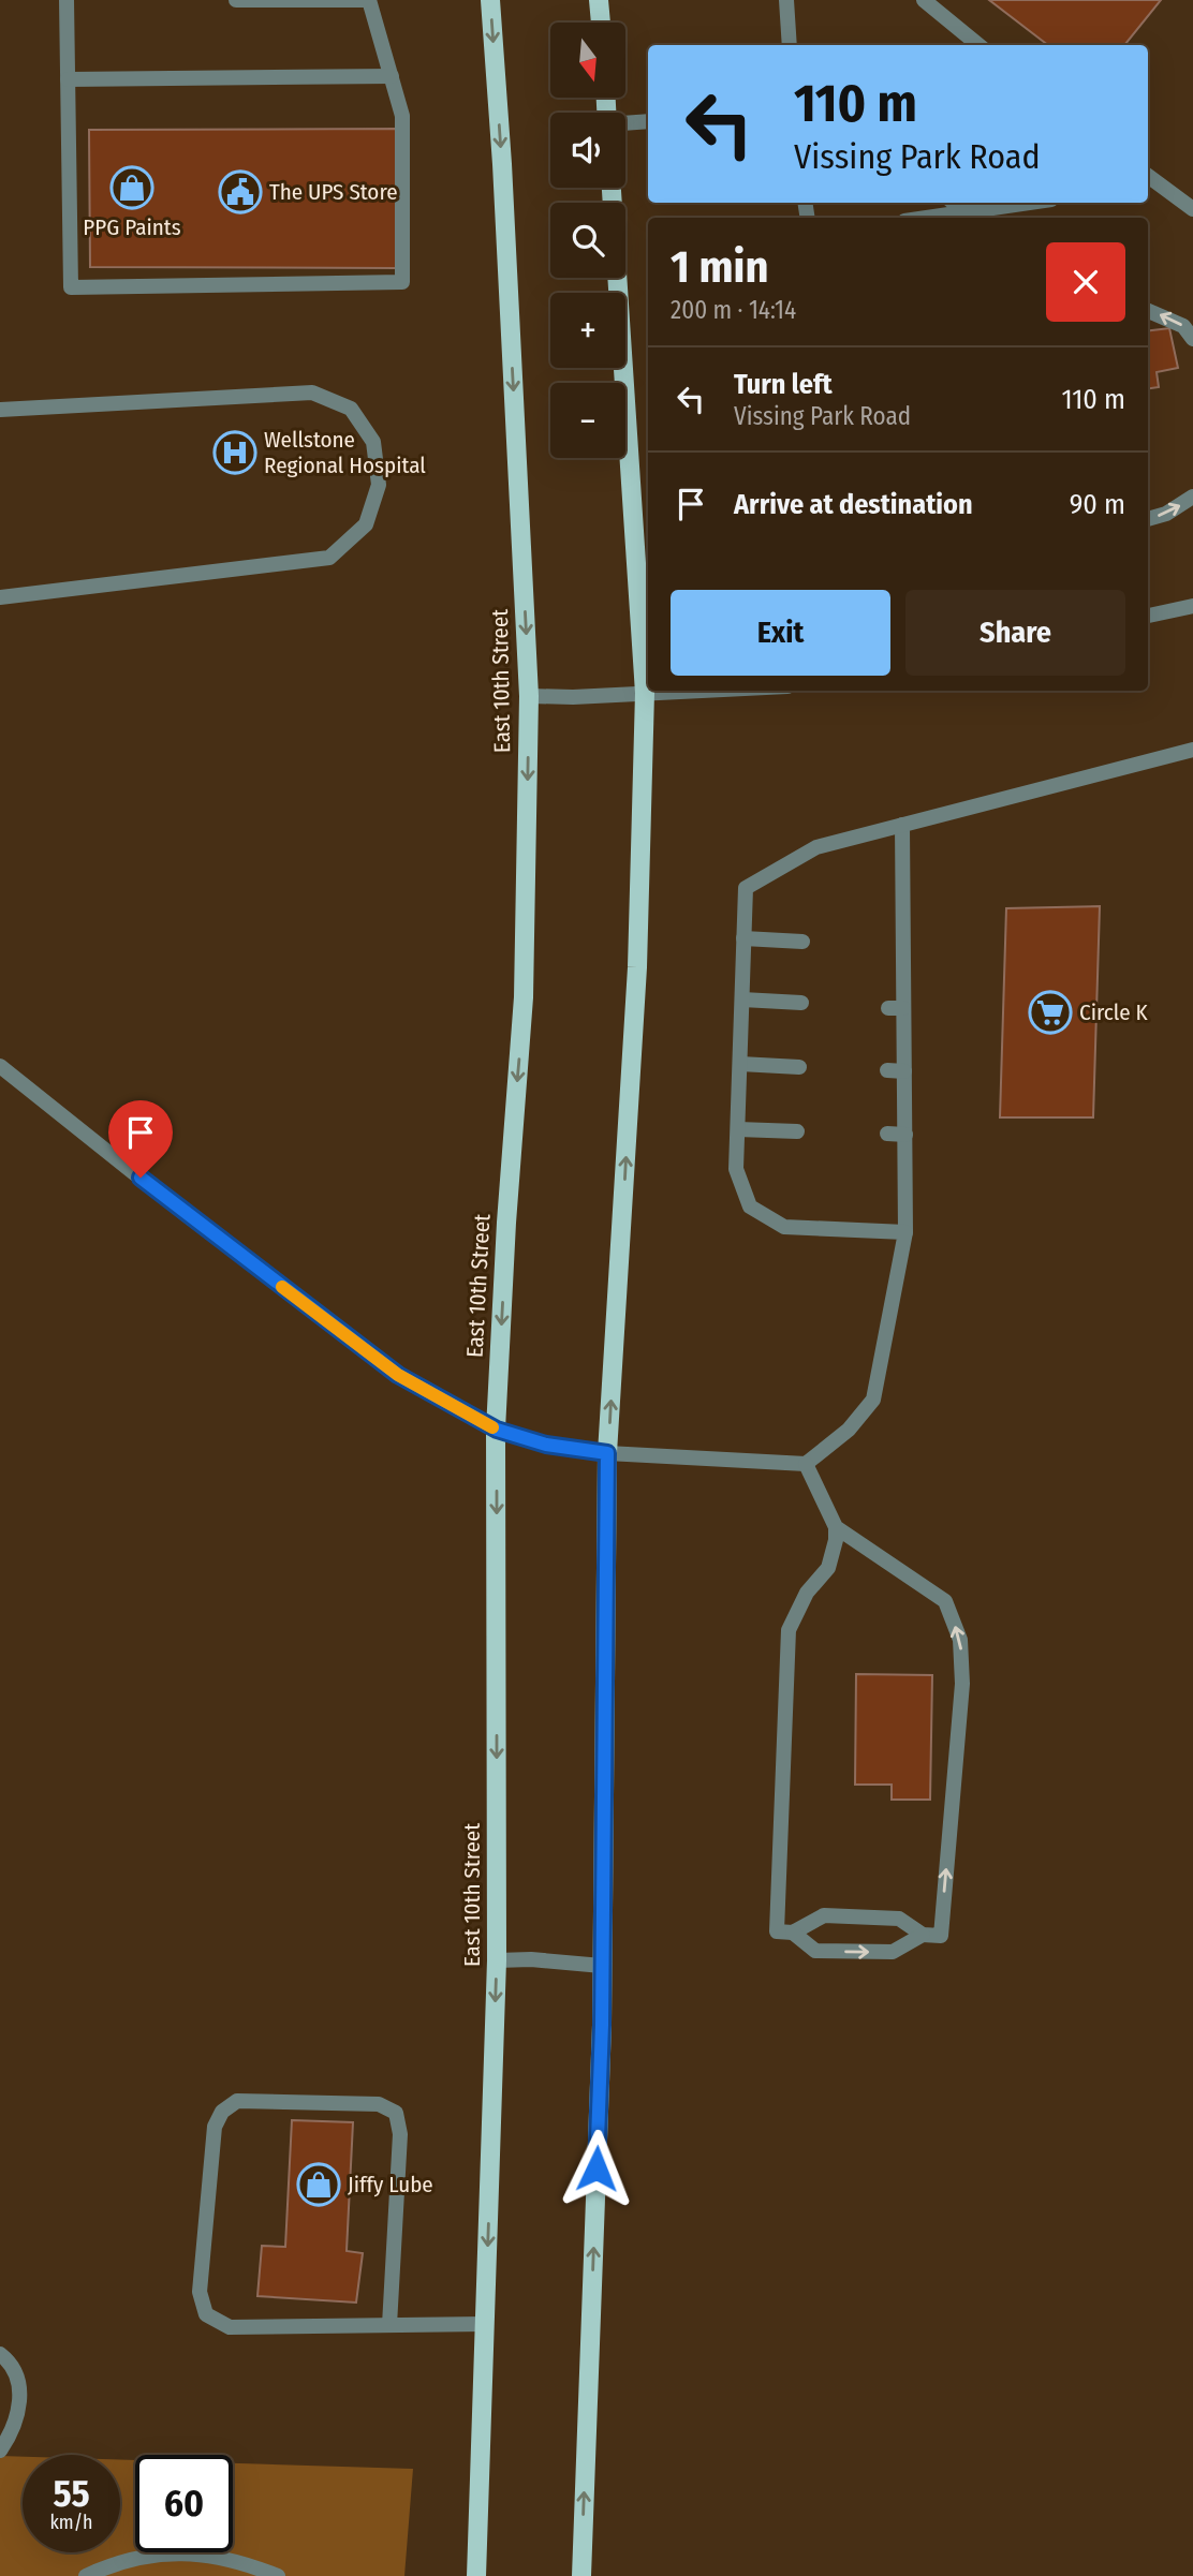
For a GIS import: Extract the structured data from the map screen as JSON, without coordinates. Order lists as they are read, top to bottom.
{
  "streets": {
    "main road": ["East 10th Street"]
  },
  "places": {
    "shop": ["PPG Paints", "Jiffy Lube"],
    "public building": ["The UPS Store"],
    "hospital": ["Wellstone Regional Hospital"],
    "supermarket": ["Circle K"]
  },
  "north": "bottom",
  "page": {
    "map_buttons": ["+", "−"],
    "turn": ["110 m", "Vissing Park Road"],
    "heading": ["1 min", "200 m · 14:14"],
    "list": [
      {
        "name": "Turn left",
        "note": "Vissing Park Road",
        "value": "110 m"
      },
      {
        "name": "Arrive at destination",
        "value": "90 m"
      }
    ],
    "buttons": ["Exit", "Share"],
    "speed": "55 km/h",
    "limit": "60"
  }
}
